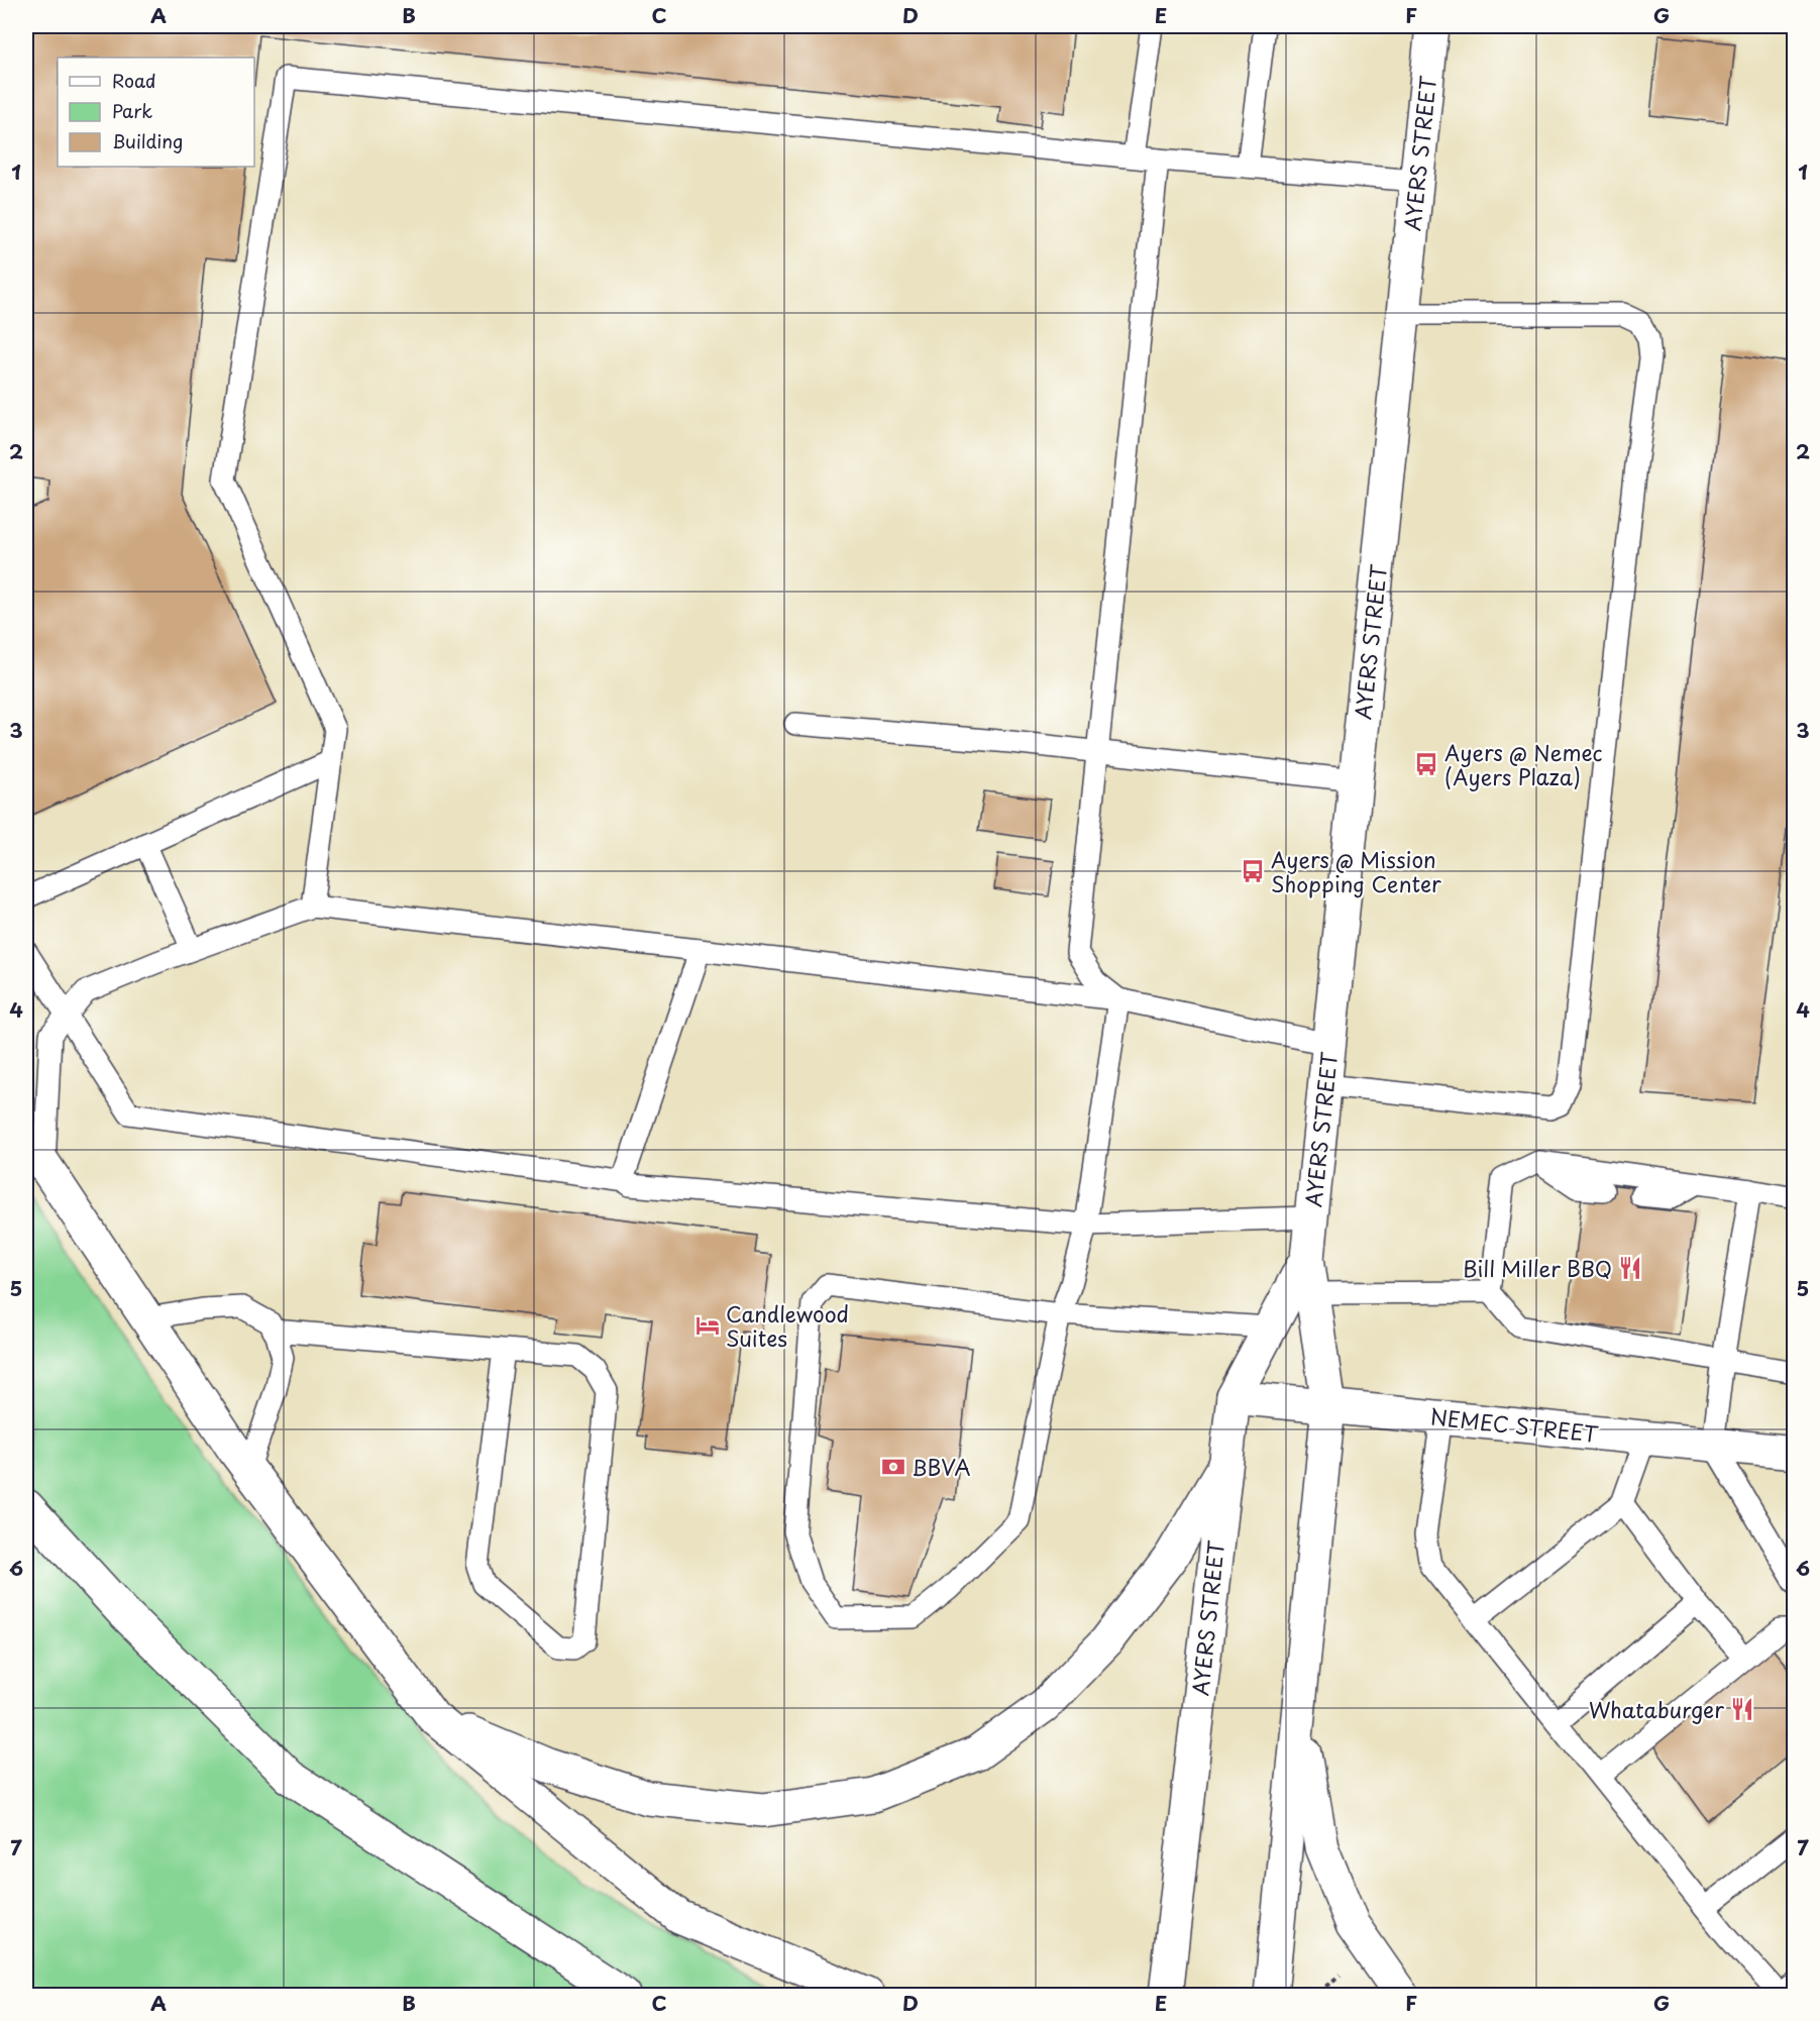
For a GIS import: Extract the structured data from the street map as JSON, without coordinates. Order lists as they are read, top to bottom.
{
  "streets": {
    "main road": ["AYERS STREET", "NEMEC STREET"]
  },
  "crossings": [
    ["AYERS STREET", "NEMEC STREET"]
  ],
  "places": {
    "bus stop": ["Ayers @ Nemec (Ayers Plaza)", "Ayers @ Mission Shopping Center"],
    "restaurant": ["Bill Miller BBQ", "Whataburger"],
    "hotel": ["Candlewood Suites"],
    "bank": ["BBVA"]
  },
  "legend": ["Road", "Park", "Building"],
  "grid": {
    "columns": [
      "A",
      "B",
      "C",
      "D",
      "E",
      "F",
      "G"
    ],
    "rows": [
      "1",
      "2",
      "3",
      "4",
      "5",
      "6",
      "7"
    ]
  }
}
